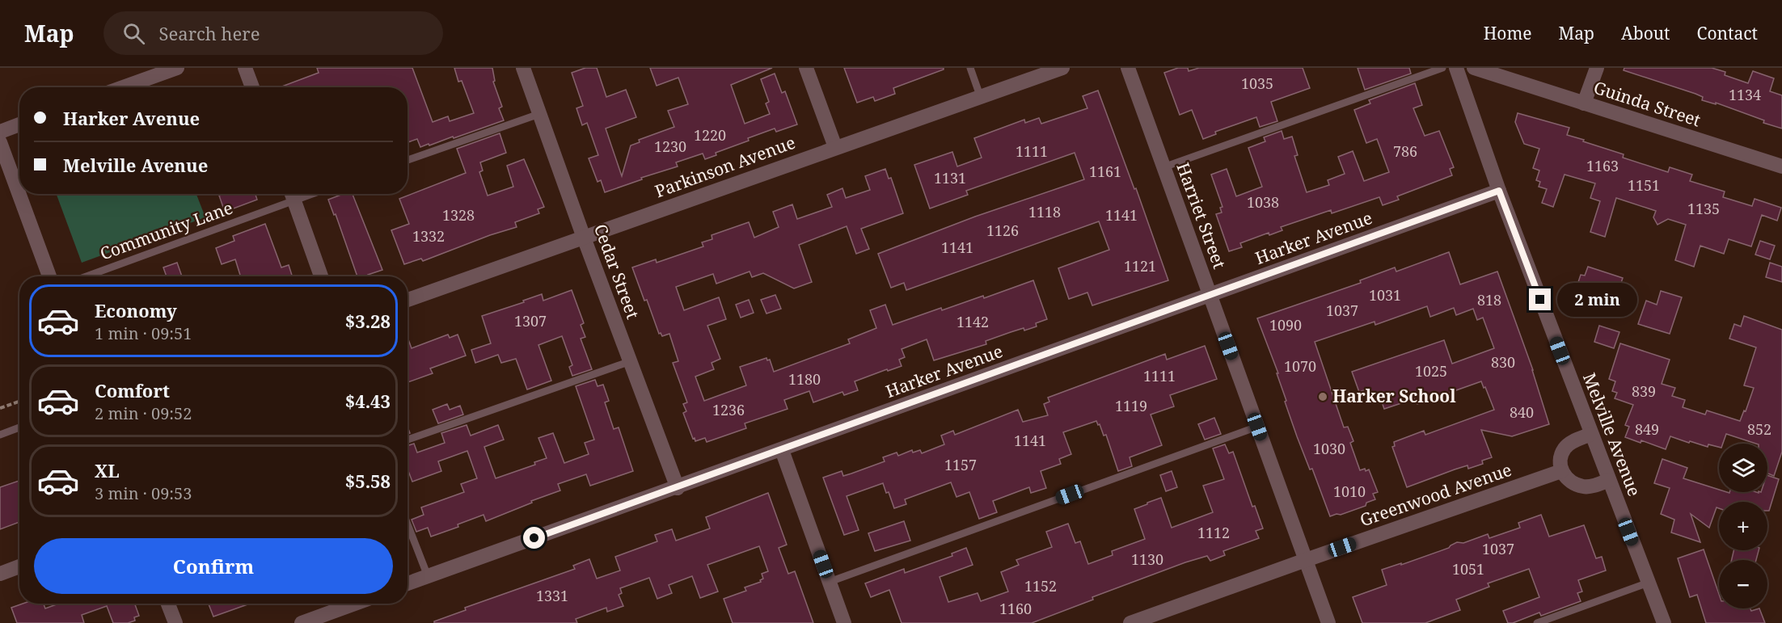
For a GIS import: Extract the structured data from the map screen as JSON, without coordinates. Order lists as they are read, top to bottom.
{
  "streets": {
    "street": [
      "Guinda Street",
      "Parkinson Avenue",
      "Harriet Street",
      "Harker Avenue",
      "Cedar Street",
      "Melville Avenue",
      "Greenwood Avenue"
    ],
    "lane": ["Community Lane"]
  },
  "crossings": [
    ["Parkinson Avenue", "Cedar Street"],
    ["Harriet Street", "Harker Avenue"],
    ["Harriet Street", "Greenwood Avenue"],
    ["Harker Avenue", "Cedar Street"],
    ["Harker Avenue", "Melville Avenue"]
  ],
  "places": ["Harker School"],
  "house_numbers": [
    "1035",
    "1134",
    "1220",
    "1230",
    "1111",
    "786",
    "1163",
    "1161",
    "1131",
    "1151",
    "1038",
    "1135",
    "1118",
    "1328",
    "1141",
    "1126",
    "1332",
    "1141",
    "1121",
    "1031",
    "818",
    "1037",
    "1307",
    "1142",
    "1090",
    "830",
    "1070",
    "1025",
    "1111",
    "1180",
    "839",
    "1119",
    "1236",
    "840",
    "849",
    "852",
    "1141",
    "1030",
    "1157",
    "1010",
    "1112",
    "1037",
    "1130",
    "1051",
    "1152",
    "1331",
    "1160"
  ],
  "page": {
    "header": "Map",
    "search": "Search here",
    "nav": [
      "Home",
      "Map",
      "About",
      "Contact"
    ],
    "banner": ["Harker Avenue", "Melville Avenue"],
    "bubble": "2 min",
    "list": [
      {
        "name": "Economy",
        "note": "1 min · 09:51",
        "value": "$3.28"
      },
      {
        "name": "Comfort",
        "note": "2 min · 09:52",
        "value": "$4.43"
      },
      {
        "name": "XL",
        "note": "3 min · 09:53",
        "value": "$5.58"
      }
    ],
    "map_buttons": ["+", "−"],
    "buttons": "Confirm"
  }
}
